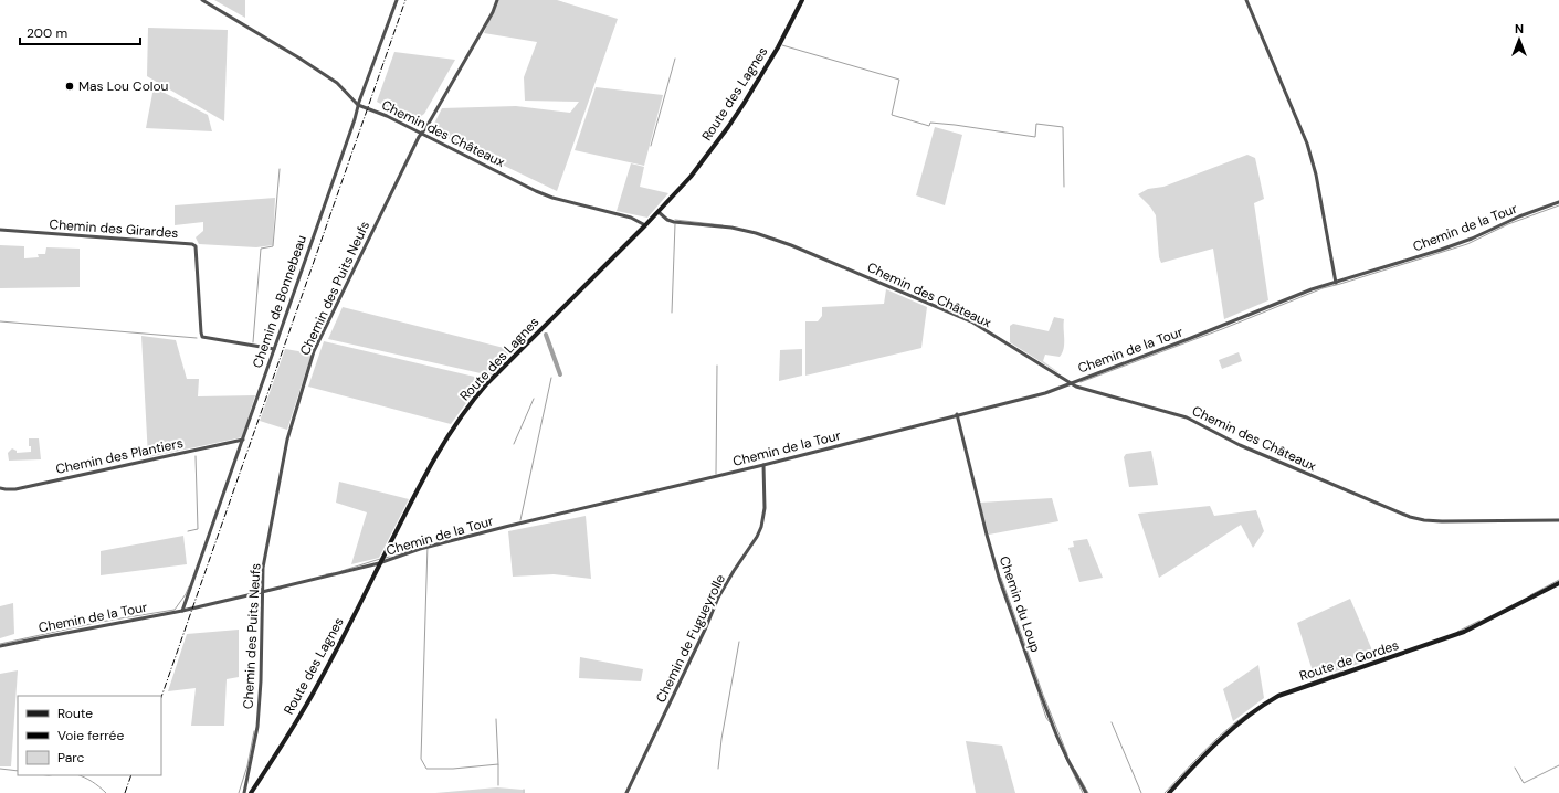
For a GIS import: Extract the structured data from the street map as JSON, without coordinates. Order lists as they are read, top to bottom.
{
  "streets": {
    "street": [
      "Route des Lagnes",
      "Chemin des Châteaux",
      "Chemin de la Tour",
      "Chemin des Girardes",
      "Chemin des Puits Neufs",
      "Chemin de Bonnebeau",
      "Chemin des Plantiers",
      "Chemin du Loup",
      "Chemin de Fugueyrolle",
      "Route de Gordes"
    ]
  },
  "crossings": [
    ["Route des Lagnes", "Chemin des Châteaux"],
    ["Route des Lagnes", "Chemin de la Tour"],
    ["Chemin des Châteaux", "Chemin de la Tour"],
    ["Chemin des Châteaux", "Chemin des Puits Neufs"],
    ["Chemin des Châteaux", "Chemin de Bonnebeau"],
    ["Chemin de la Tour", "Chemin des Puits Neufs"],
    ["Chemin de la Tour", "Chemin de Bonnebeau"],
    ["Chemin de la Tour", "Chemin du Loup"],
    ["Chemin de la Tour", "Chemin de Fugueyrolle"],
    ["Chemin des Girardes", "Chemin de Bonnebeau"],
    ["Chemin de Bonnebeau", "Chemin des Plantiers"]
  ],
  "places": ["Mas Lou Colou"],
  "legend": ["Route", "Voie ferrée", "Parc"],
  "scale_bar": "200 m",
  "north": "top"
}
